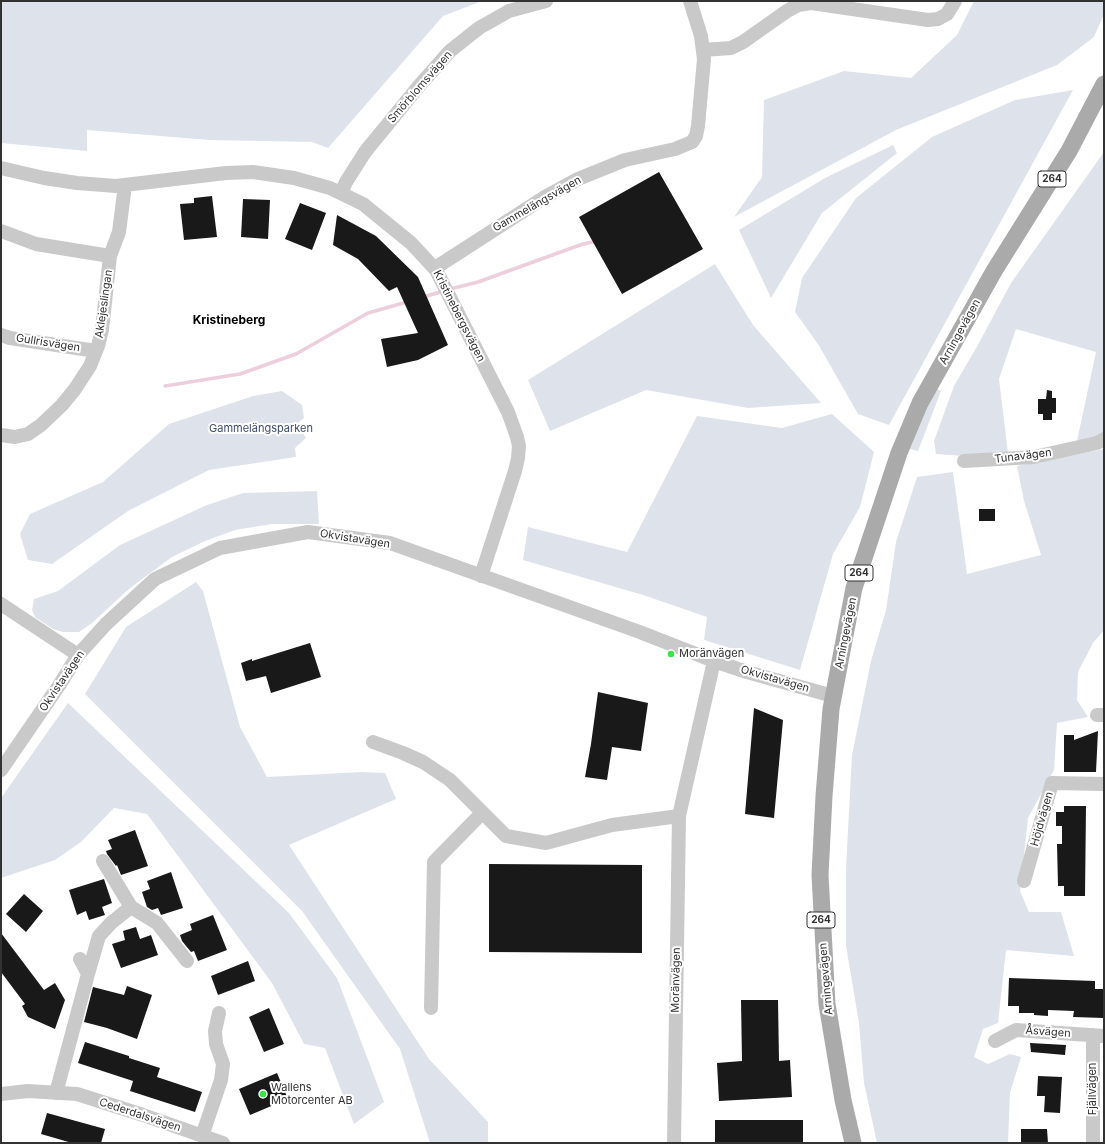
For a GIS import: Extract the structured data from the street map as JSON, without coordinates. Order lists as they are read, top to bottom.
{
  "streets": {
    "main road": ["264", "Arningevägen"],
    "street": [
      "Smörblomsvägen",
      "Gammelängsvägen",
      "Aklejeslingan",
      "Kristinebergsvägen",
      "Gullrisvägen",
      "Tunavägen",
      "Okvistavägen",
      "Höjdvägen",
      "Moränvägen",
      "Åsvägen",
      "Fjällvägen",
      "Cederdalsvägen"
    ]
  },
  "crossings": [
    ["Smörblomsvägen", "Kristinebergsvägen"],
    ["Gammelängsvägen", "Kristinebergsvägen"],
    ["Aklejeslingan", "Gullrisvägen"],
    ["Kristinebergsvägen", "Okvistavägen"],
    ["Arningevägen", "Okvistavägen"],
    ["Okvistavägen", "Moränvägen"],
    ["Åsvägen", "Fjällvägen"]
  ],
  "districts": ["Kristineberg"],
  "parks": ["Gammelängsparken"],
  "places": ["Moränvägen", "Wallens Motorcenter AB"]
}
